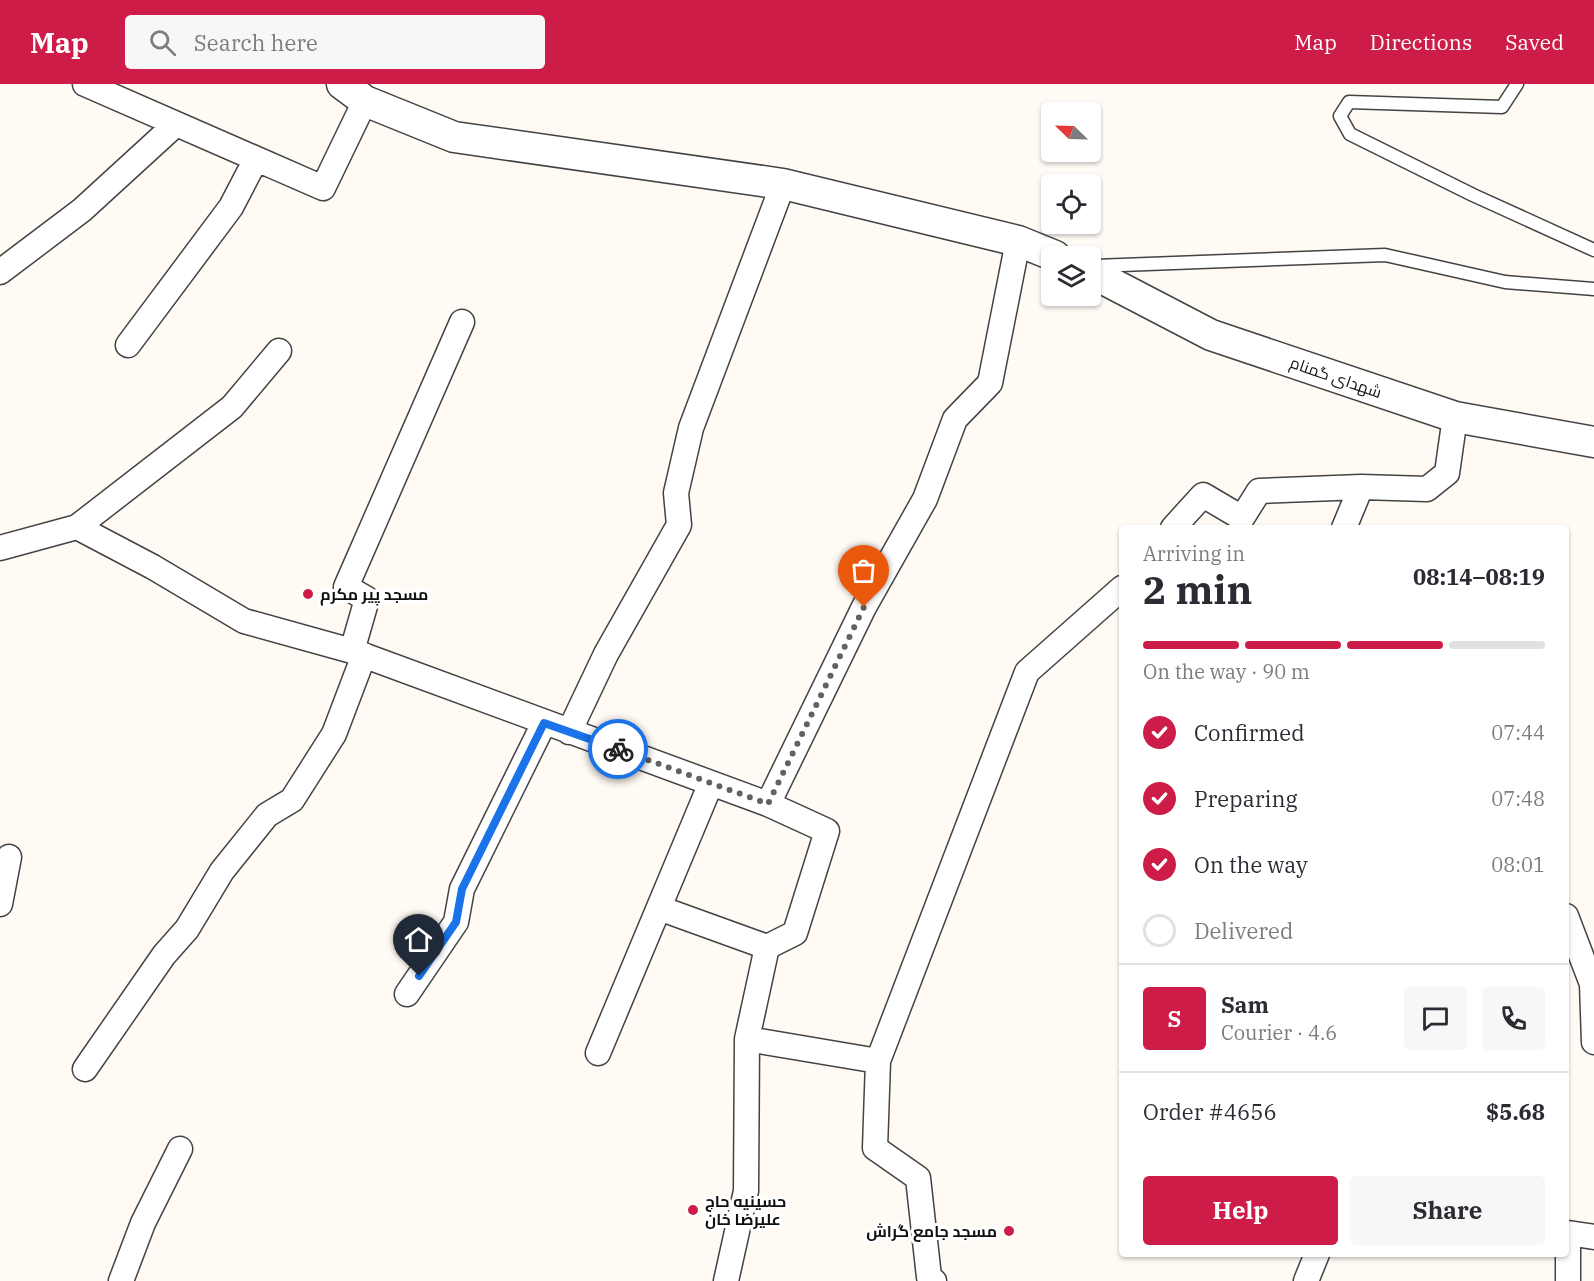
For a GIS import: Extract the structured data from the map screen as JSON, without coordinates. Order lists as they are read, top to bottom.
{
  "streets": {
    "street": ["شهدای گمنام"]
  },
  "places": ["مسجد پیر مکرم", "حسینیه حاج علیرضا خان", "مسجد جامع گراش"],
  "north": "top left",
  "page": {
    "header": "Map",
    "search": "Search here",
    "nav": ["Map", "Directions", "Saved"],
    "heading": ["2 min", "Arriving in", "08:14–08:19"],
    "panel": [
      "Sam",
      "Courier · 4.6",
      "Order #4656",
      "$5.68"
    ],
    "bar": "On the way · 90 m",
    "list": [
      ["Confirmed", "07:44"],
      ["Preparing", "07:48"],
      ["On the way", "08:01"],
      "Delivered"
    ],
    "round": "S",
    "buttons": ["Help", "Share"]
  }
}
